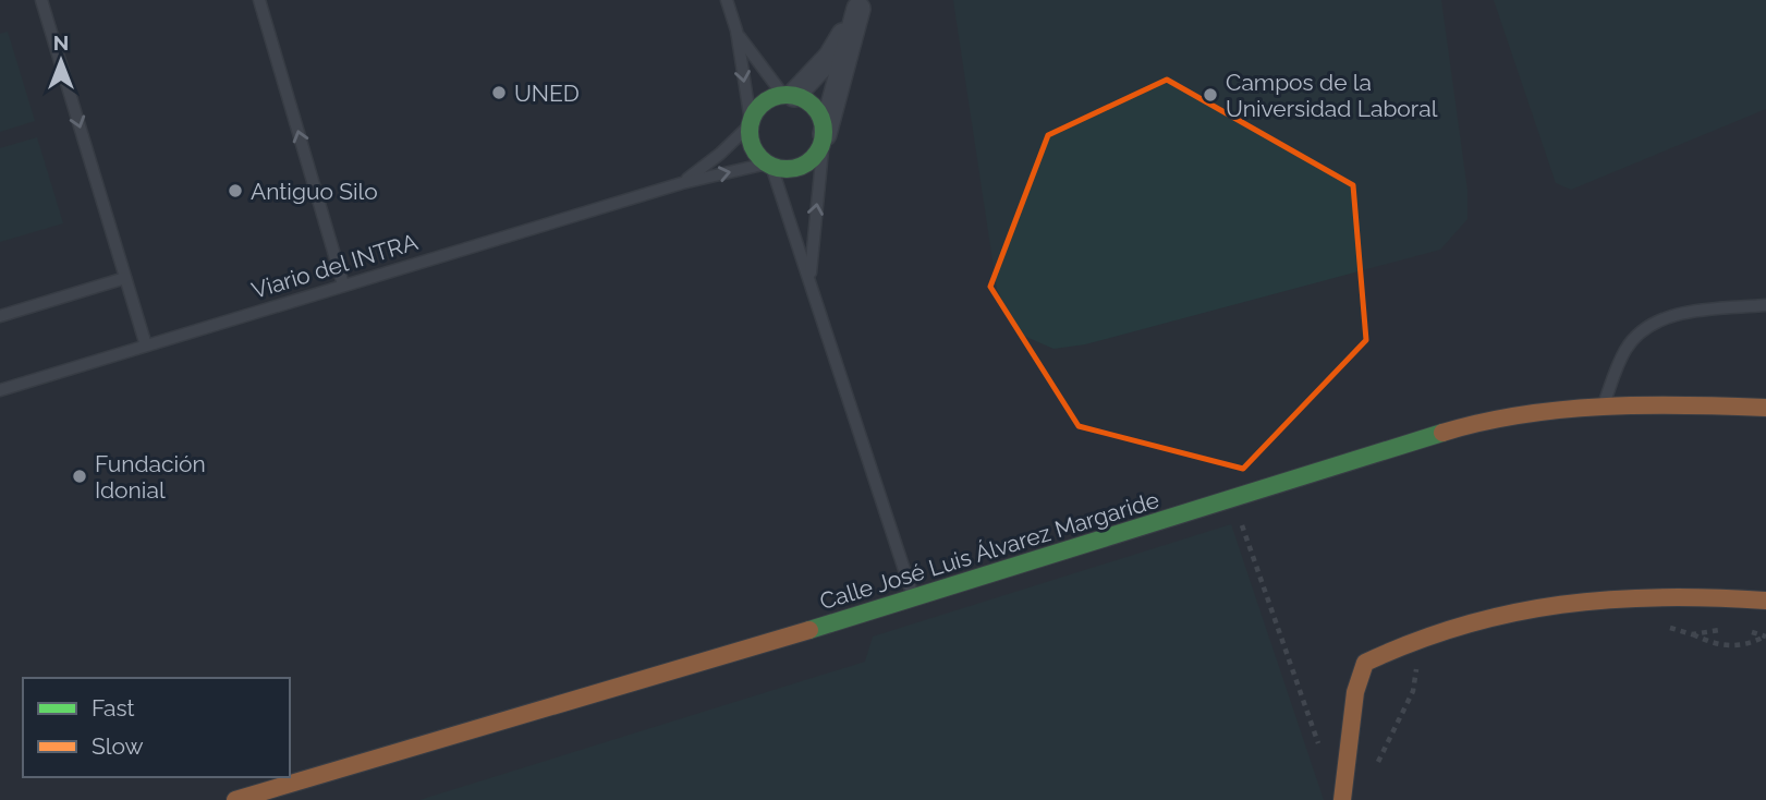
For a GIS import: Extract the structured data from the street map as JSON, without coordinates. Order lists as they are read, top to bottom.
{
  "streets": {
    "street": ["Calle José Luis Álvarez Margaride"],
    "lane": ["Viario del INTRA"]
  },
  "places": [
    "UNED",
    "Campos de la Universidad Laboral",
    "Antiguo Silo",
    "Fundación Idonial"
  ],
  "legend": ["Fast", "Slow"],
  "north": "top"
}
